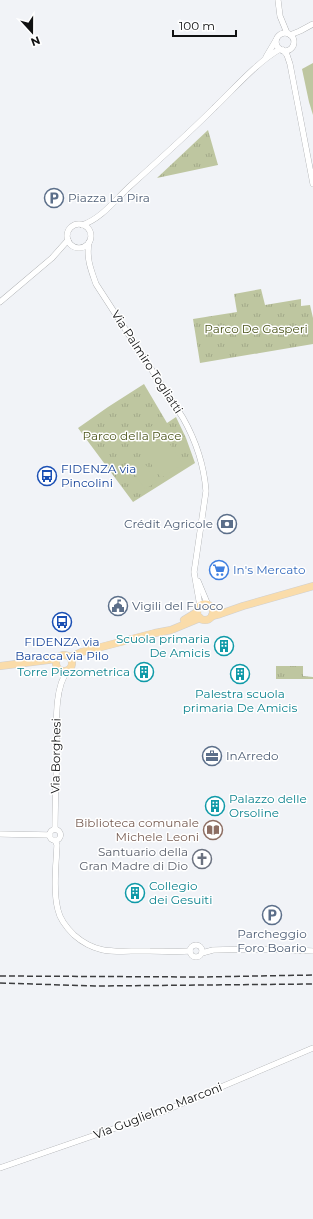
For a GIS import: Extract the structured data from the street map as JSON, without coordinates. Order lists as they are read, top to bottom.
{
  "streets": {
    "street": ["Via Palmiro Togliatti", "Via Borghesi", "Via Guglielmo Marconi"]
  },
  "parks": ["Parco De Gasperi", "Parco della Pace"],
  "places": {
    "parking": ["Piazza La Pira", "Parcheggio Foro Boario"],
    "bus stop": ["FIDENZA via Pincolini", "FIDENZA via Baracca via Pilo"],
    "bank": ["Crédit Agricole"],
    "supermarket": ["In's Mercato"],
    "public building": ["Vigili del Fuoco"],
    "building": [
      "Scuola primaria De Amicis",
      "Torre Piezometrica",
      "Palestra scuola primaria De Amicis",
      "Palazzo delle Orsoline",
      "Collegio dei Gesuiti"
    ],
    "office": ["InArredo"],
    "library": ["Biblioteca comunale Michele Leoni"],
    "church": ["Santuario della Gran Madre di Dio"]
  },
  "scale_bar": "100 m",
  "north": "bottom"
}
